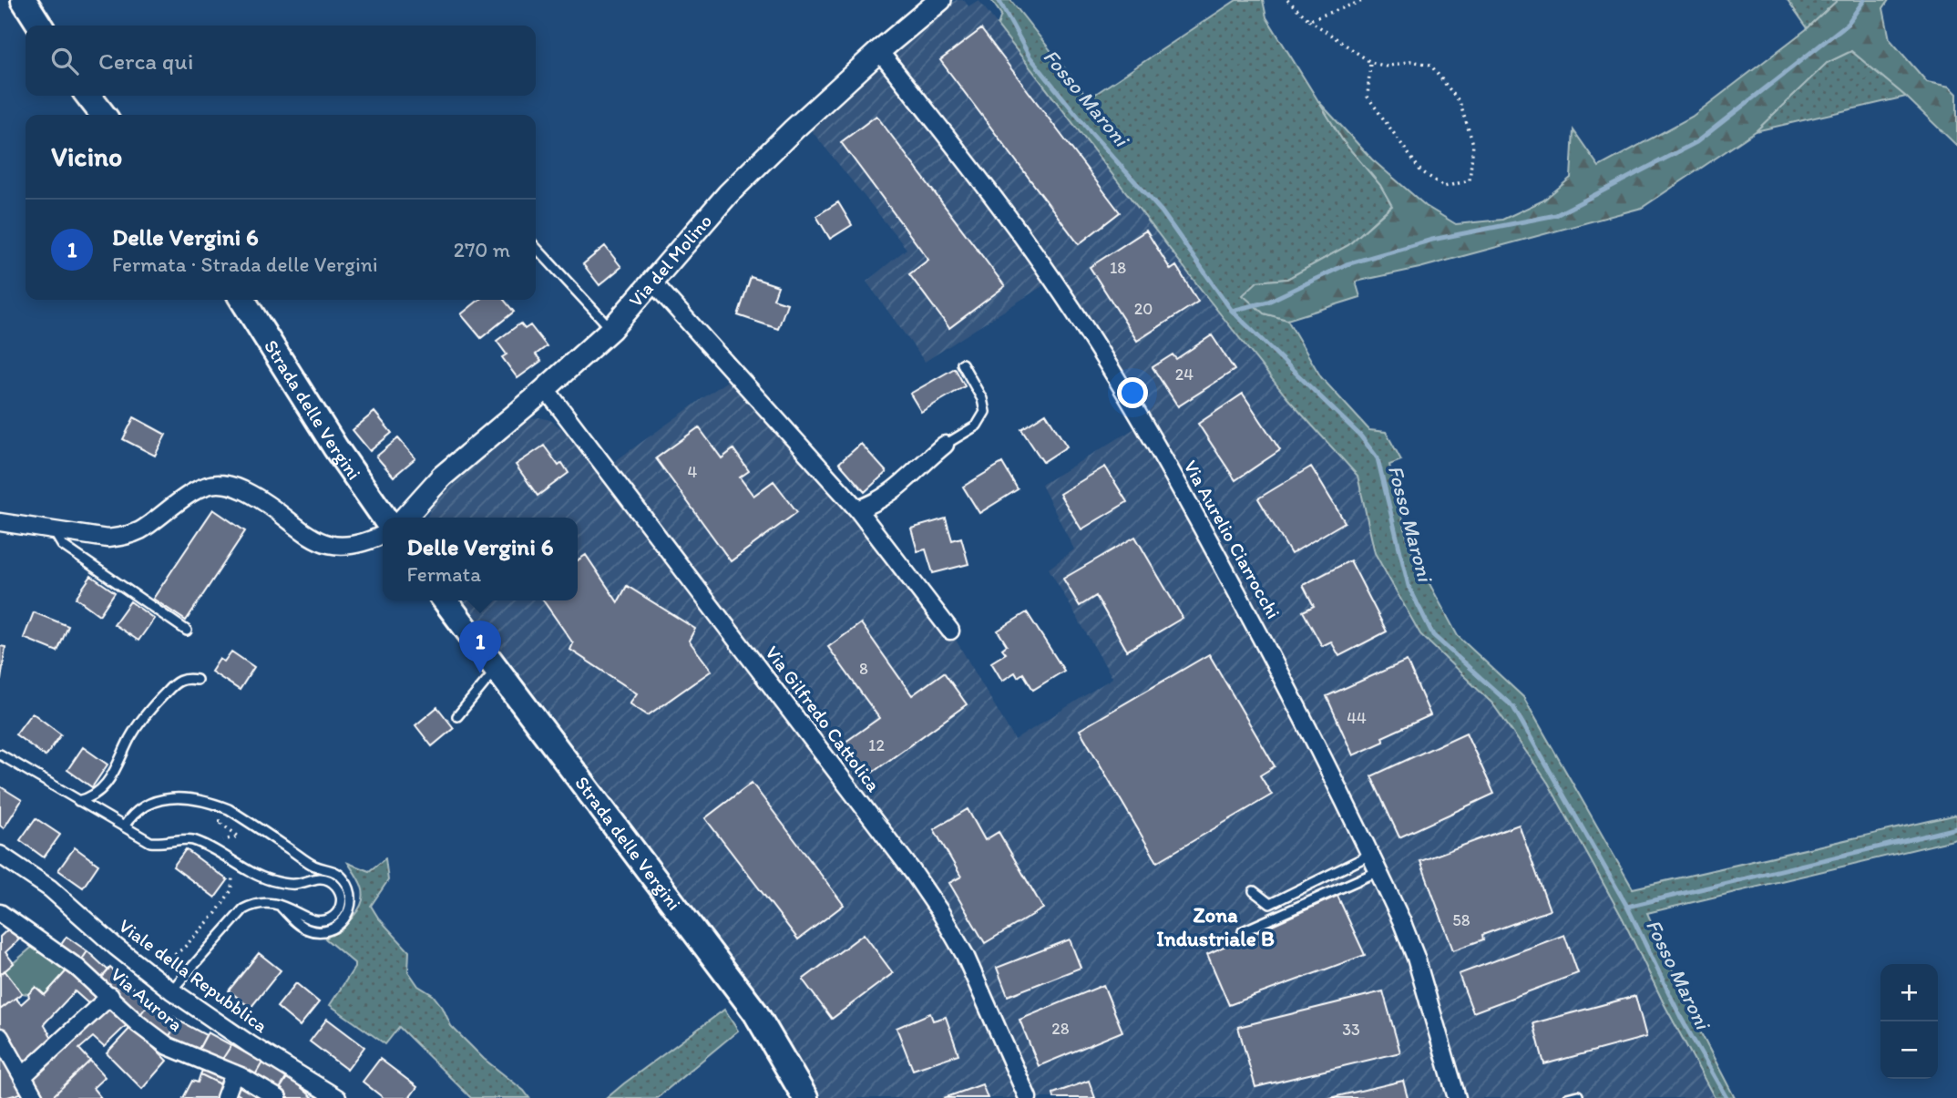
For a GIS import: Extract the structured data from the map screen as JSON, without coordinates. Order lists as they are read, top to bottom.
{
  "streets": {
    "main road": ["Strada delle Vergini"],
    "street": [
      "Via del Molino",
      "Via Aurelio Ciarrocchi",
      "Via Gilfredo Cattolica",
      "Viale della Repubblica",
      "Via Aurora"
    ]
  },
  "crossings": [
    ["Via del Molino", "Via Aurelio Ciarrocchi"],
    ["Via del Molino", "Via Gilfredo Cattolica"]
  ],
  "districts": ["Zona Industriale B"],
  "water": ["Fosso Maroni"],
  "house_numbers": [
    "18",
    "20",
    "24",
    "4",
    "8",
    "44",
    "12",
    "58",
    "28",
    "33"
  ],
  "page": {
    "search": "Cerca qui",
    "heading": "Vicino",
    "list": [
      {
        "mark": "1",
        "name": "Delle Vergini 6",
        "note": "Fermata · Strada delle Vergini",
        "value": "270 m"
      }
    ],
    "popup": ["Delle Vergini 6", "Fermata"],
    "pins": "1",
    "map_buttons": ["+", "−"]
  }
}
